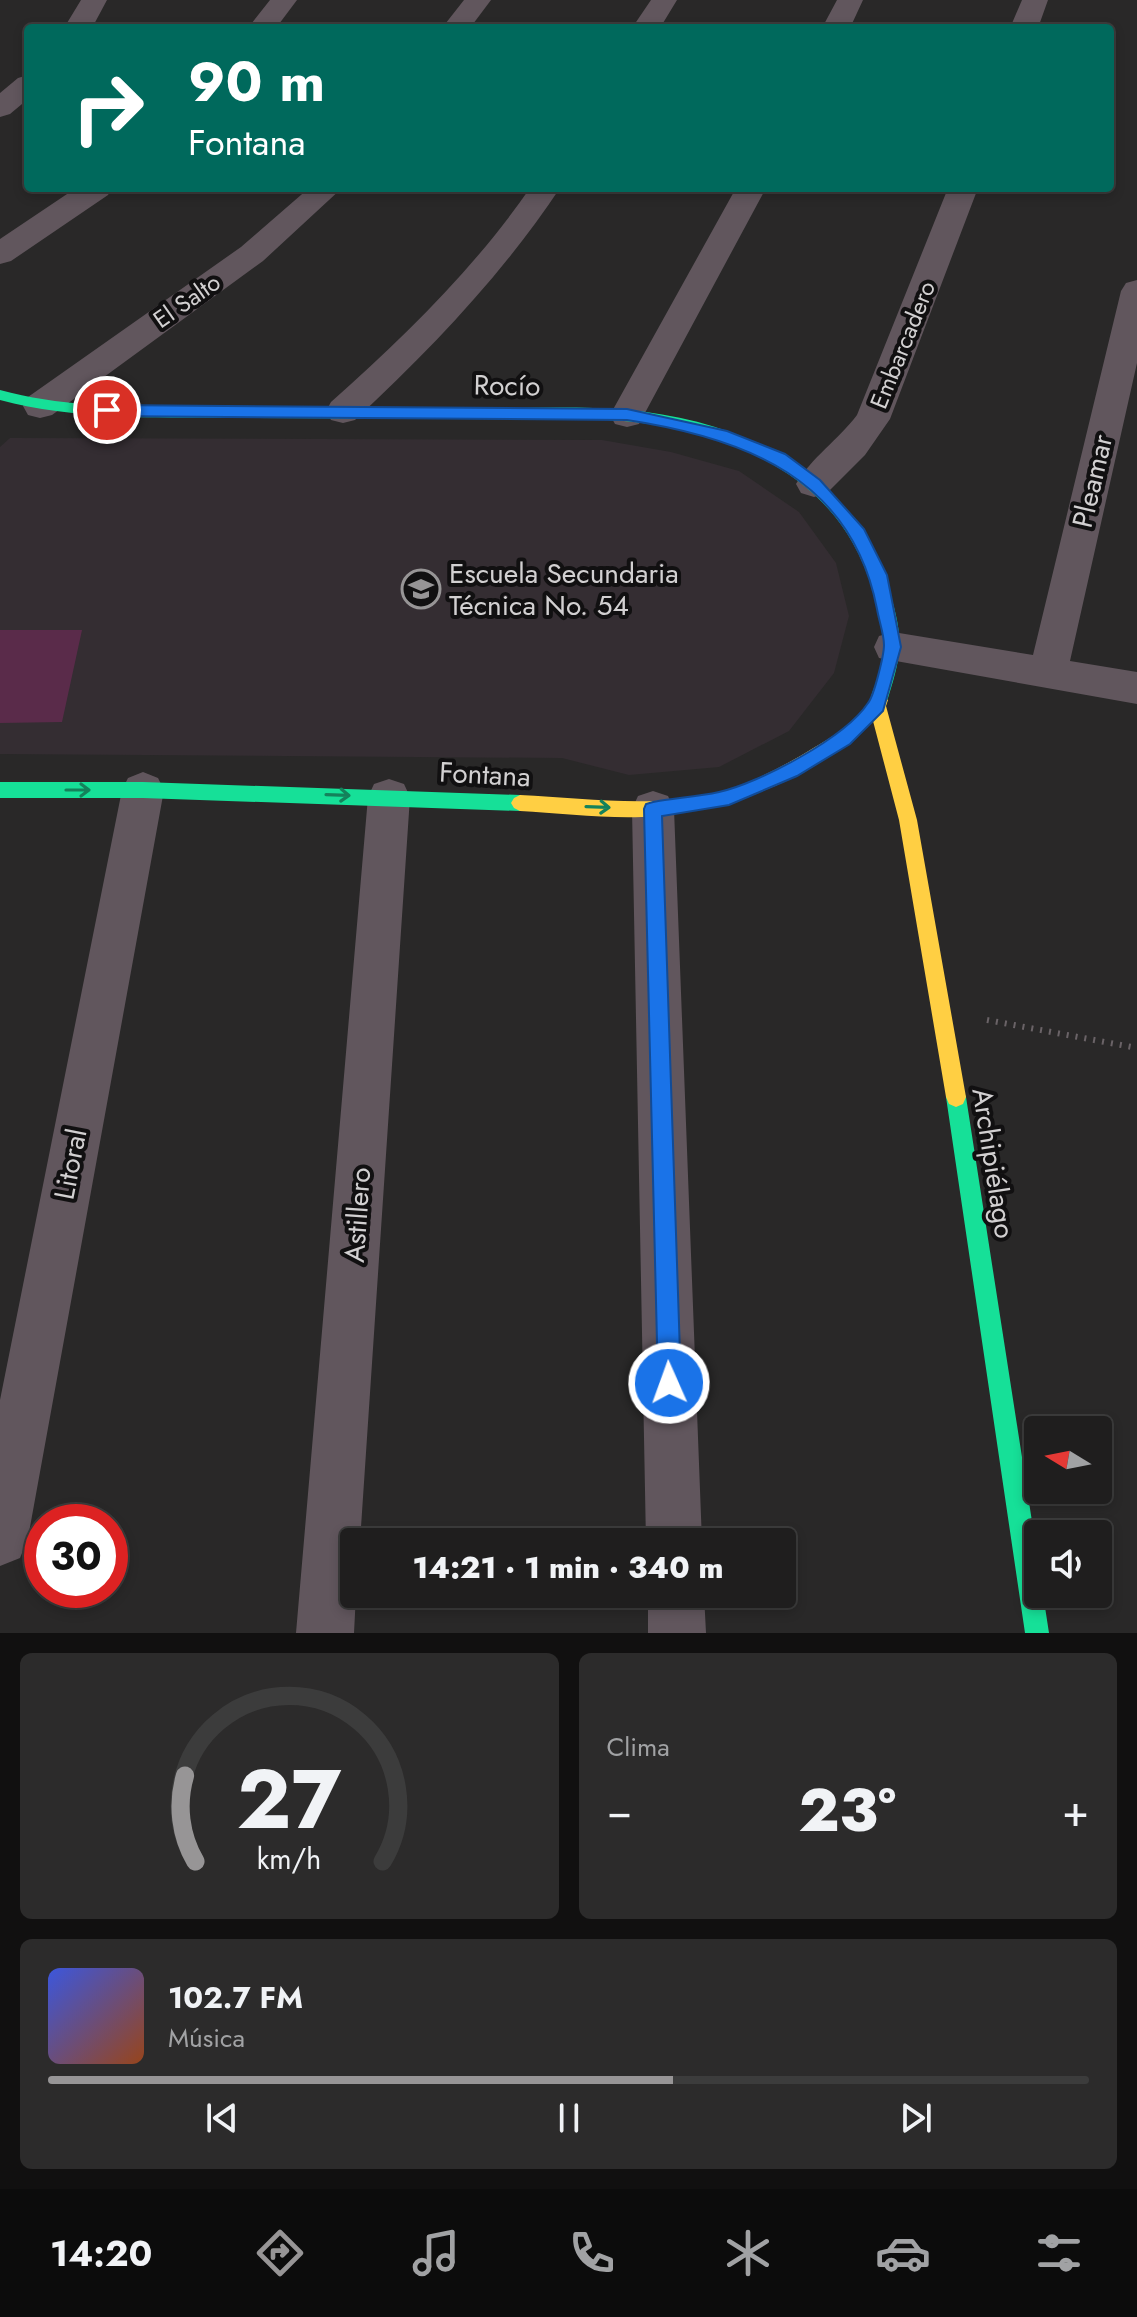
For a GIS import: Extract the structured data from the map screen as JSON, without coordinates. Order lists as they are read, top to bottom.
{
  "streets": {
    "street": [
      "El Salto",
      "Embarcadero",
      "Rocío",
      "Pleamar",
      "Fontana",
      "Archipiélago",
      "Litoral",
      "Astillero"
    ]
  },
  "crossings": [
    ["El Salto", "Rocío"],
    ["Embarcadero", "Rocío"],
    ["Fontana", "Archipiélago"],
    ["Fontana", "Litoral"],
    ["Fontana", "Astillero"]
  ],
  "one_way": ["Fontana"],
  "places": {
    "school or university": ["Escuela Secundaria Técnica No. 54"]
  },
  "north": "left",
  "page": {
    "turn": ["90 m", "Fontana"],
    "limit": "30",
    "trip": "14:21 · 1 min · 340 m",
    "tile": "Clima",
    "heat": ["−", "23°", "+"],
    "song": ["102.7 FM", "Música"],
    "tabs": "14:20",
    "gauge": ["27", "km/h"]
  }
}
